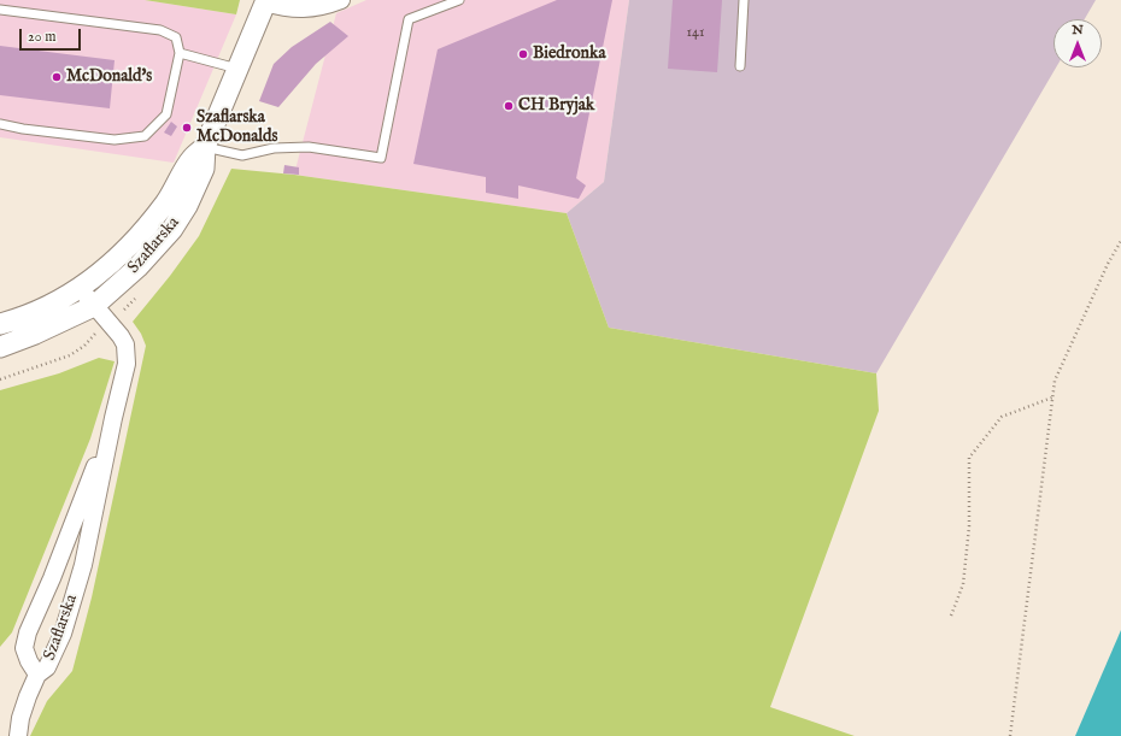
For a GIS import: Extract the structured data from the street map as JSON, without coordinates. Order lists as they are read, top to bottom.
{
  "streets": {
    "street": ["Szaflarska"]
  },
  "places": [
    "Biedronka",
    "McDonald's",
    "CH Bryjak",
    "Szaflarska McDonalds"
  ],
  "house_numbers": ["141"],
  "scale_bar": "20 m",
  "north": "top"
}
